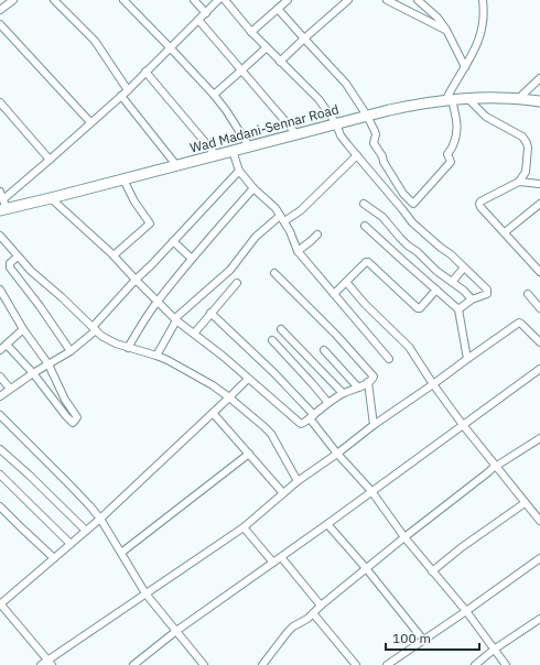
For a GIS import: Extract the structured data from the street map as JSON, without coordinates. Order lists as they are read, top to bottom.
{
  "streets": {
    "highway": ["Wad Madani-Sennar Road"]
  },
  "scale_bar": "100 m"
}
